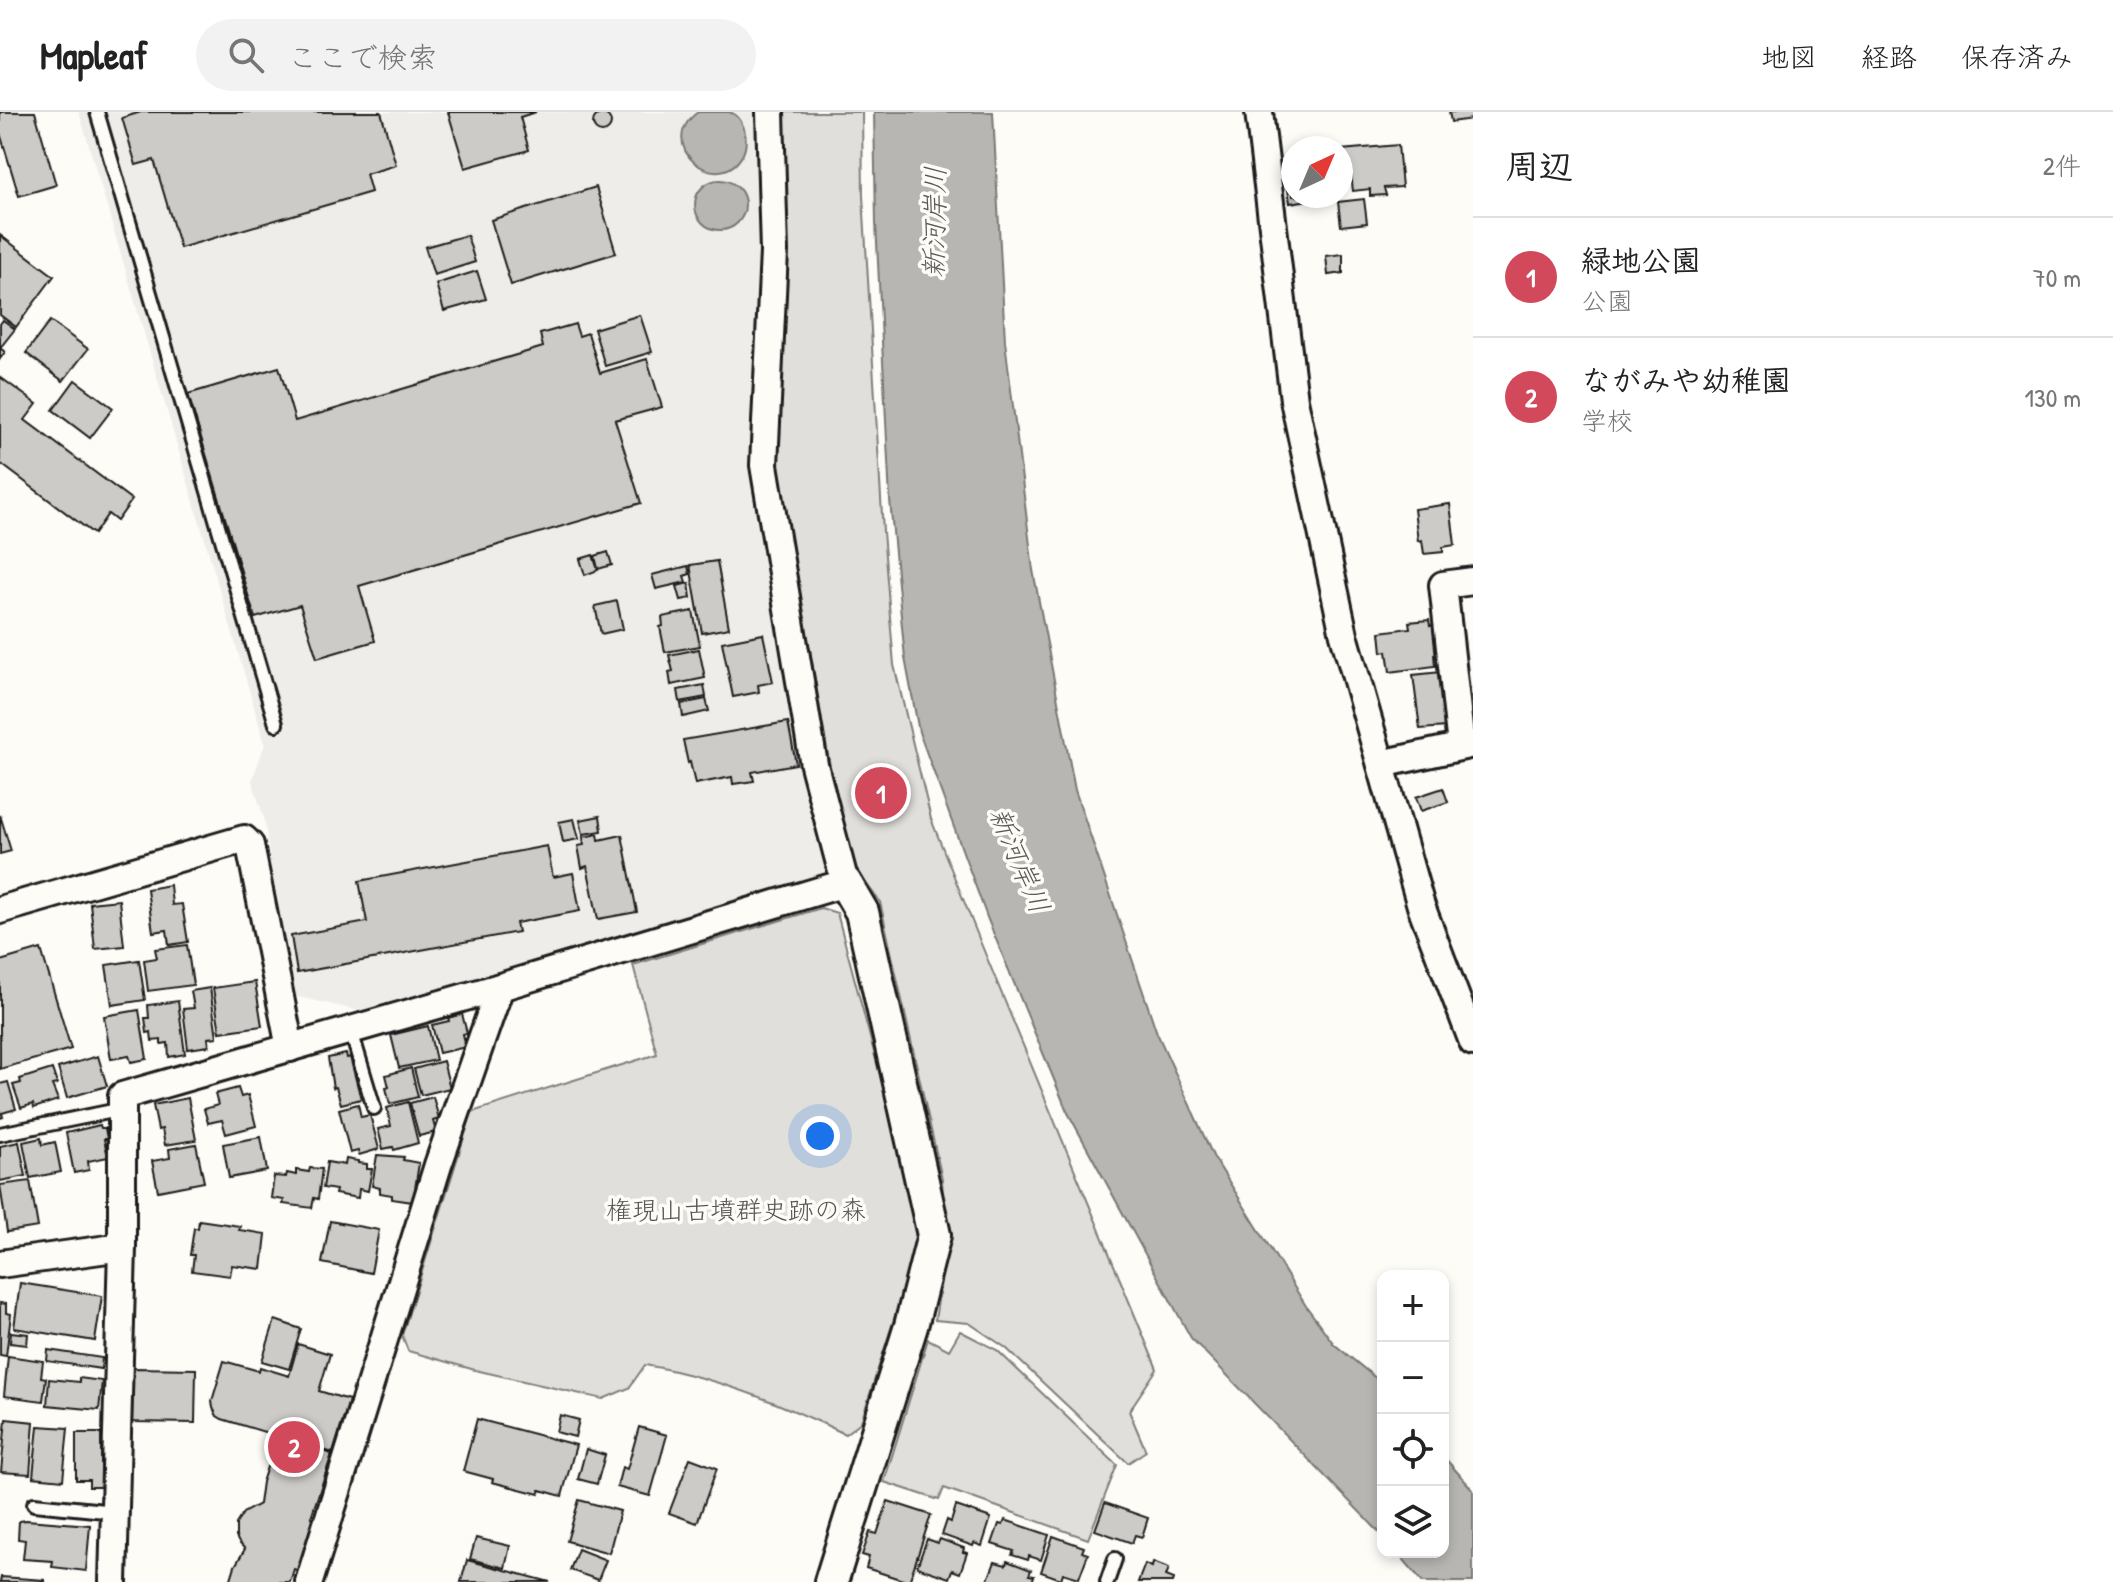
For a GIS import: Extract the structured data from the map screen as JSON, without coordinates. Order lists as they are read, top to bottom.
{
  "water": ["新河岸川"],
  "parks": ["権現山古墳群史跡の森"],
  "north": "top right",
  "page": {
    "header": "Mapleaf",
    "search": "ここで検索",
    "nav": ["地図", "経路", "保存済み"],
    "heading": ["周辺", "2件"],
    "list": [
      {
        "mark": "1",
        "name": "緑地公園",
        "note": "公園",
        "value": "70 m"
      },
      {
        "mark": "2",
        "name": "ながみや幼稚園",
        "note": "学校",
        "value": "130 m"
      }
    ],
    "pins": ["1", "2"],
    "map_buttons": ["+", "−"]
  }
}
